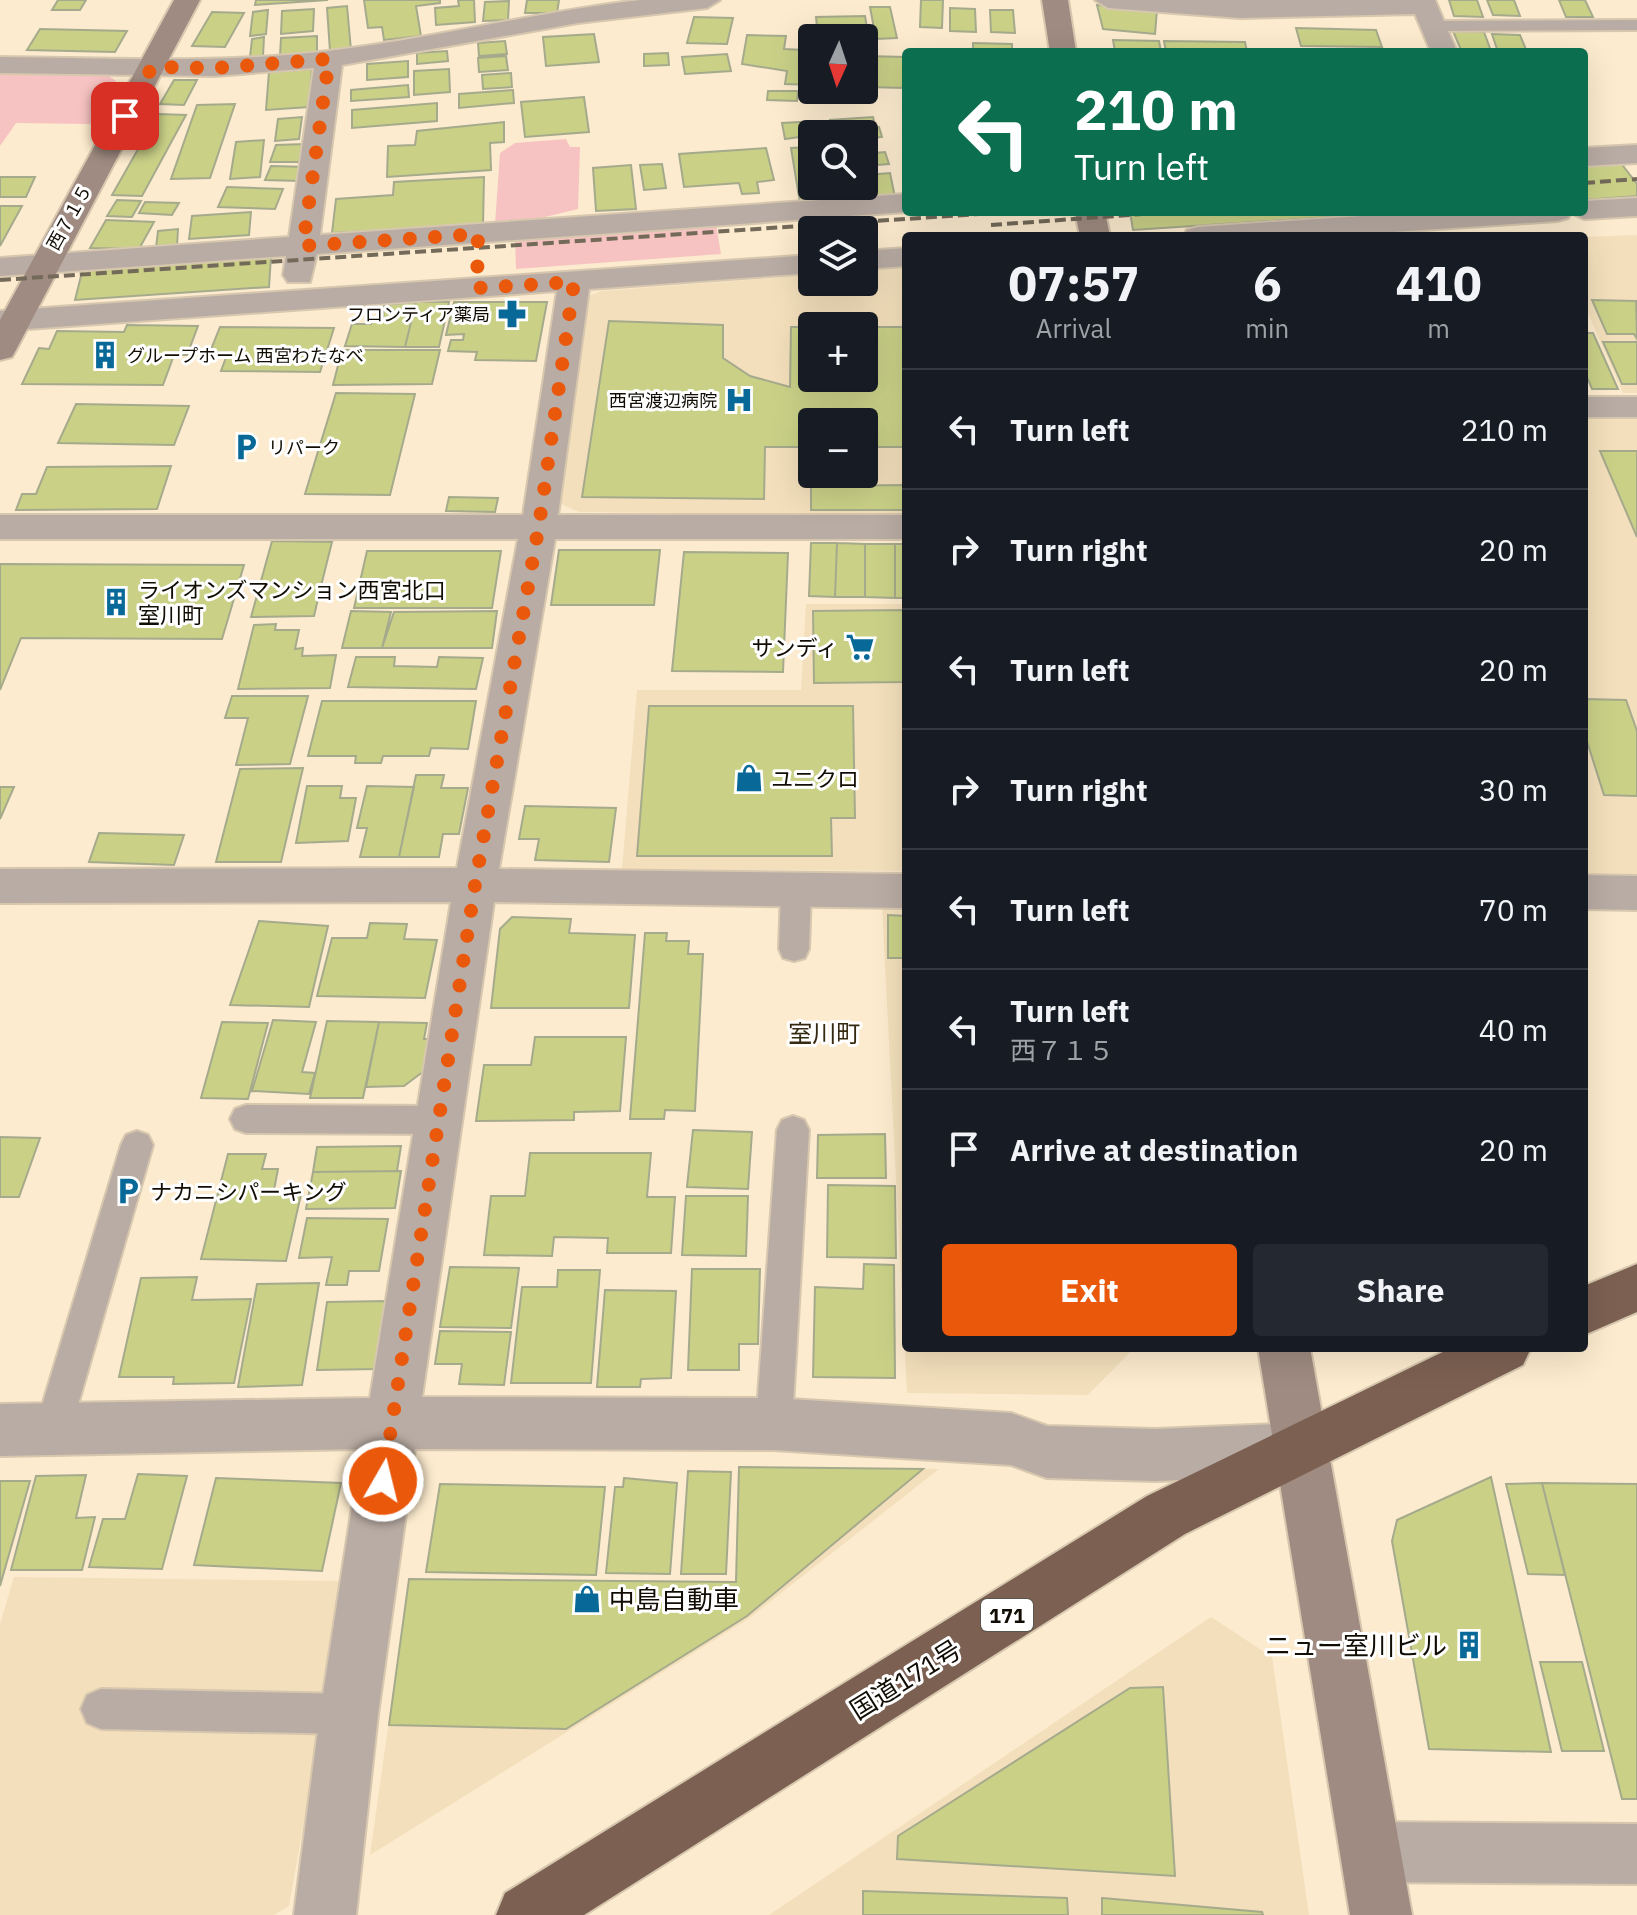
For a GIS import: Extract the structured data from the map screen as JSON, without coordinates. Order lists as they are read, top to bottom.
{
  "streets": {
    "highway": ["171", "国道171号"],
    "street": ["西７１５"]
  },
  "districts": ["室川町"],
  "places": {
    "pharmacy": ["フロンティア薬局"],
    "building": ["グループホーム 西宮わたなべ", "ライオンズマンション西宮北口 室川町", "ニュー室川ビル"],
    "hospital": ["西宮渡辺病院"],
    "parking": ["リパーク", "ナカニシパーキング"],
    "supermarket": ["サンディ"],
    "shop": ["ユニクロ", "中島自動車"]
  },
  "north": "bottom",
  "page": {
    "map_buttons": ["+", "−"],
    "turn": ["210 m", "Turn left"],
    "eta": [
      "07:57",
      "Arrival",
      "6",
      "min",
      "410",
      "m"
    ],
    "list": [
      {
        "name": "Turn left",
        "value": "210 m"
      },
      {
        "name": "Turn right",
        "value": "20 m"
      },
      {
        "name": "Turn left",
        "value": "20 m"
      },
      {
        "name": "Turn right",
        "value": "30 m"
      },
      {
        "name": "Turn left",
        "value": "70 m"
      },
      {
        "name": "Turn left",
        "note": "西７１５",
        "value": "40 m"
      },
      {
        "name": "Arrive at destination",
        "value": "20 m"
      }
    ],
    "buttons": ["Exit", "Share"]
  }
}
